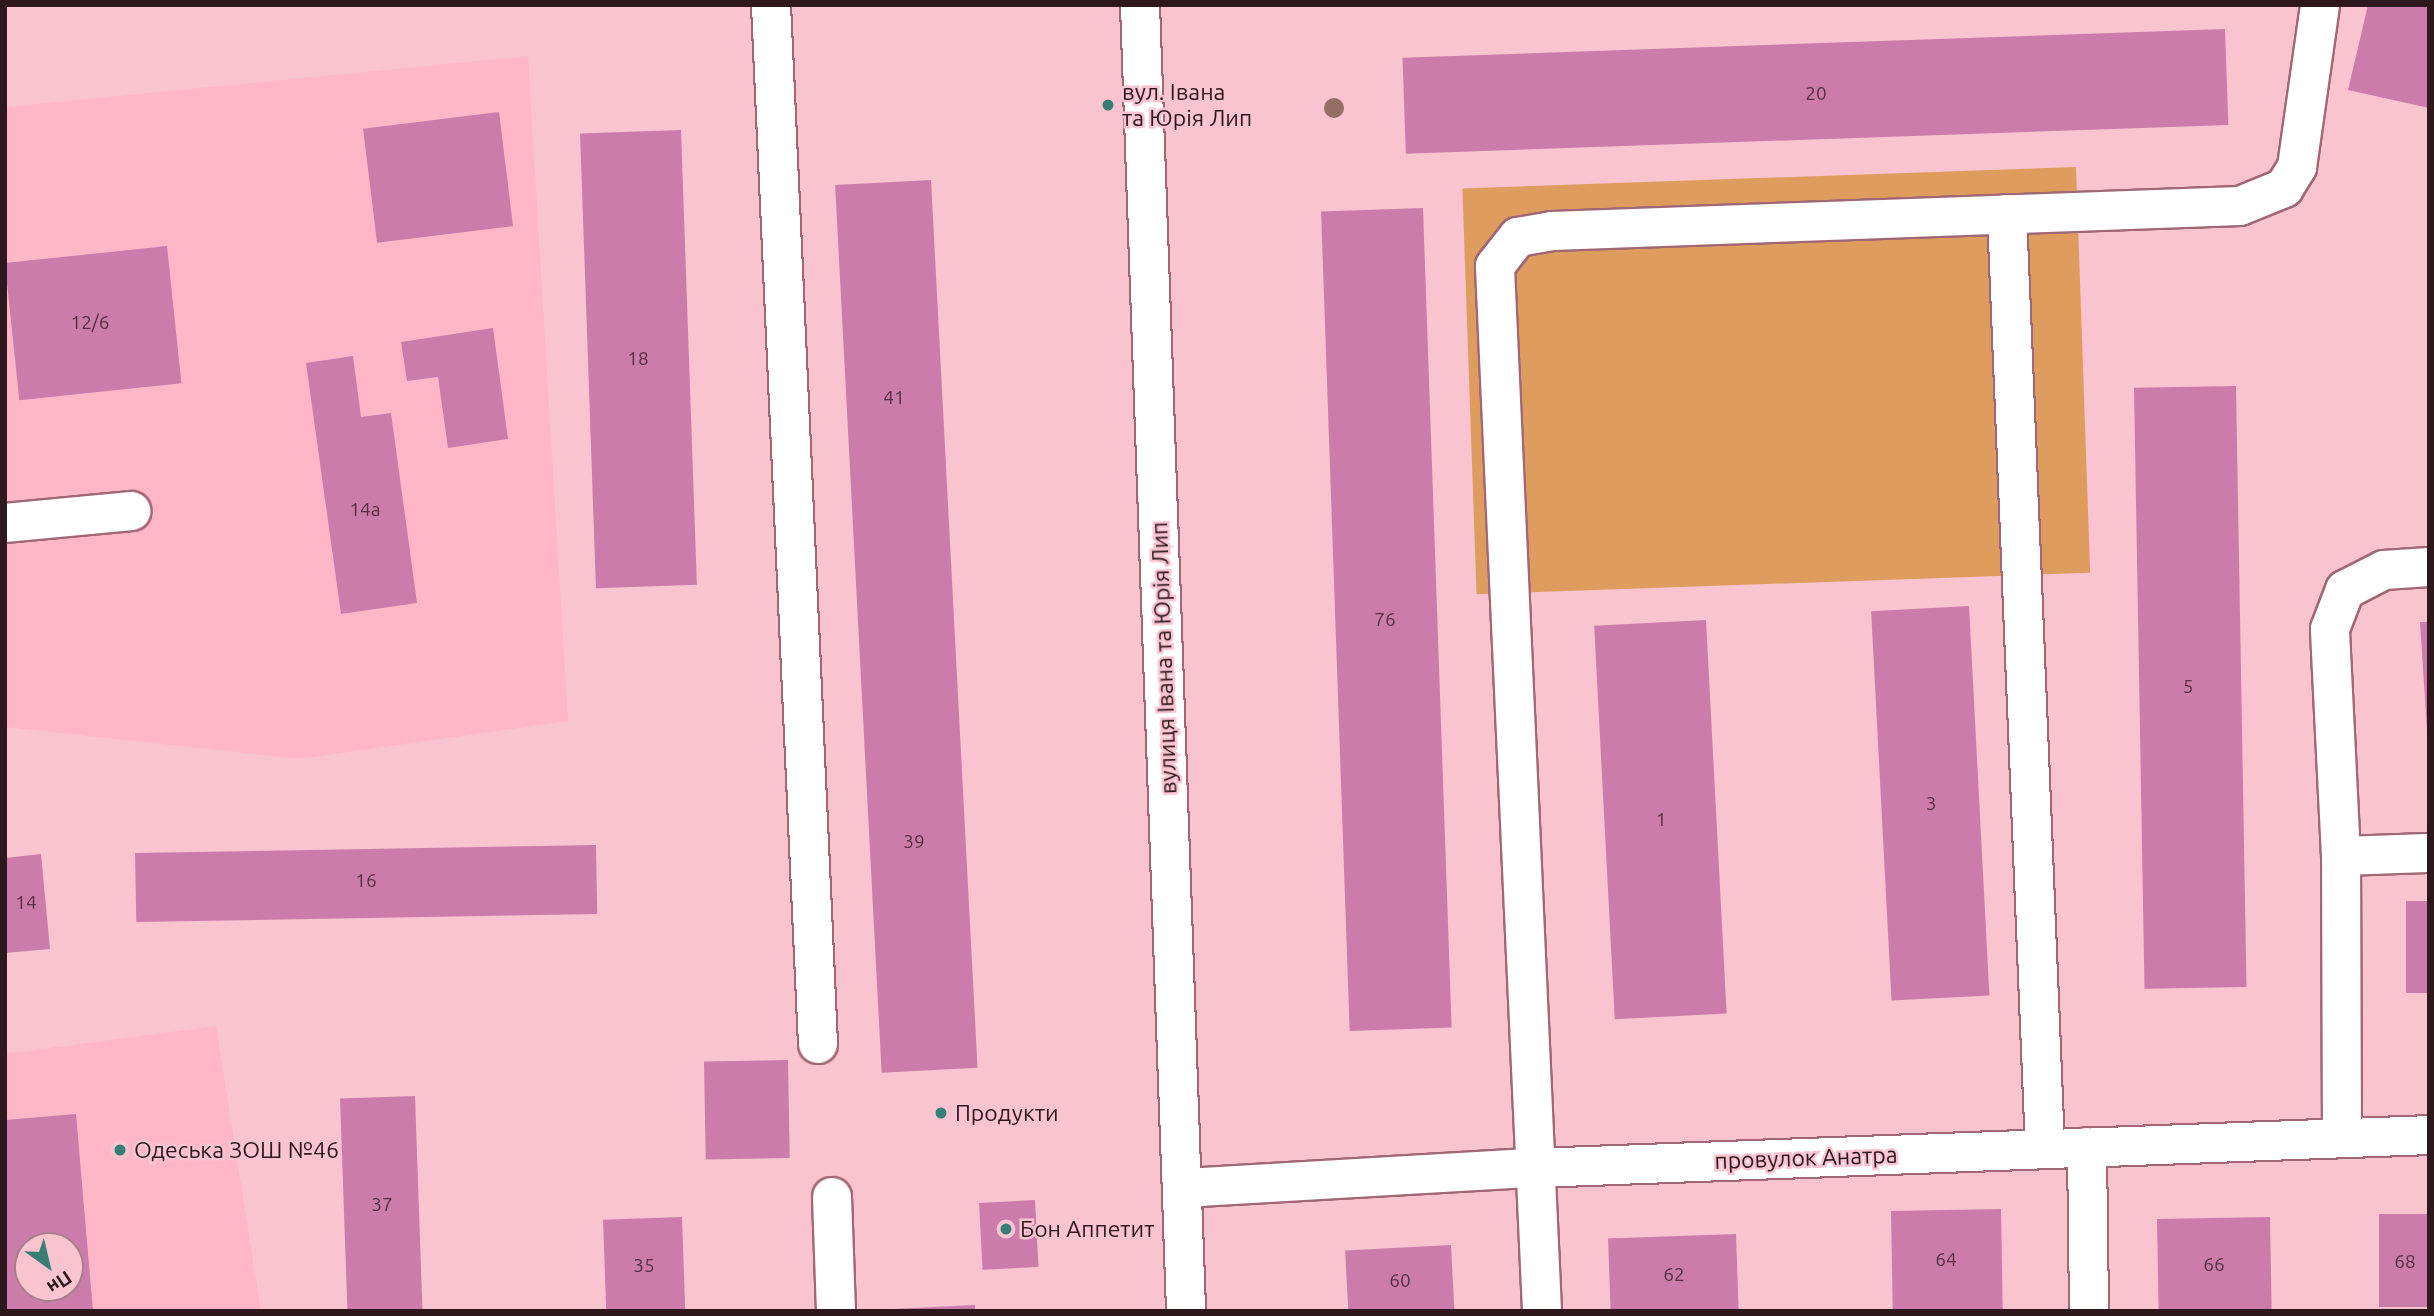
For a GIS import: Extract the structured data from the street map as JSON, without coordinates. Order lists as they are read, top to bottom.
{
  "streets": {
    "street": ["вулиця Івана та Юрія Лип", "провулок Анатра"]
  },
  "crossings": [
    ["вулиця Івана та Юрія Лип", "провулок Анатра"]
  ],
  "places": [
    "вул. Івана та Юрія Лип",
    "Продукти",
    "Одеська ЗОШ №46",
    "Бон Аппетит"
  ],
  "house_numbers": [
    "20",
    "12/6",
    "18",
    "41",
    "14а",
    "76",
    "5",
    "3",
    "1",
    "39",
    "16",
    "14",
    "37",
    "64",
    "68",
    "66",
    "35",
    "62",
    "60"
  ],
  "north": "bottom right"
}
